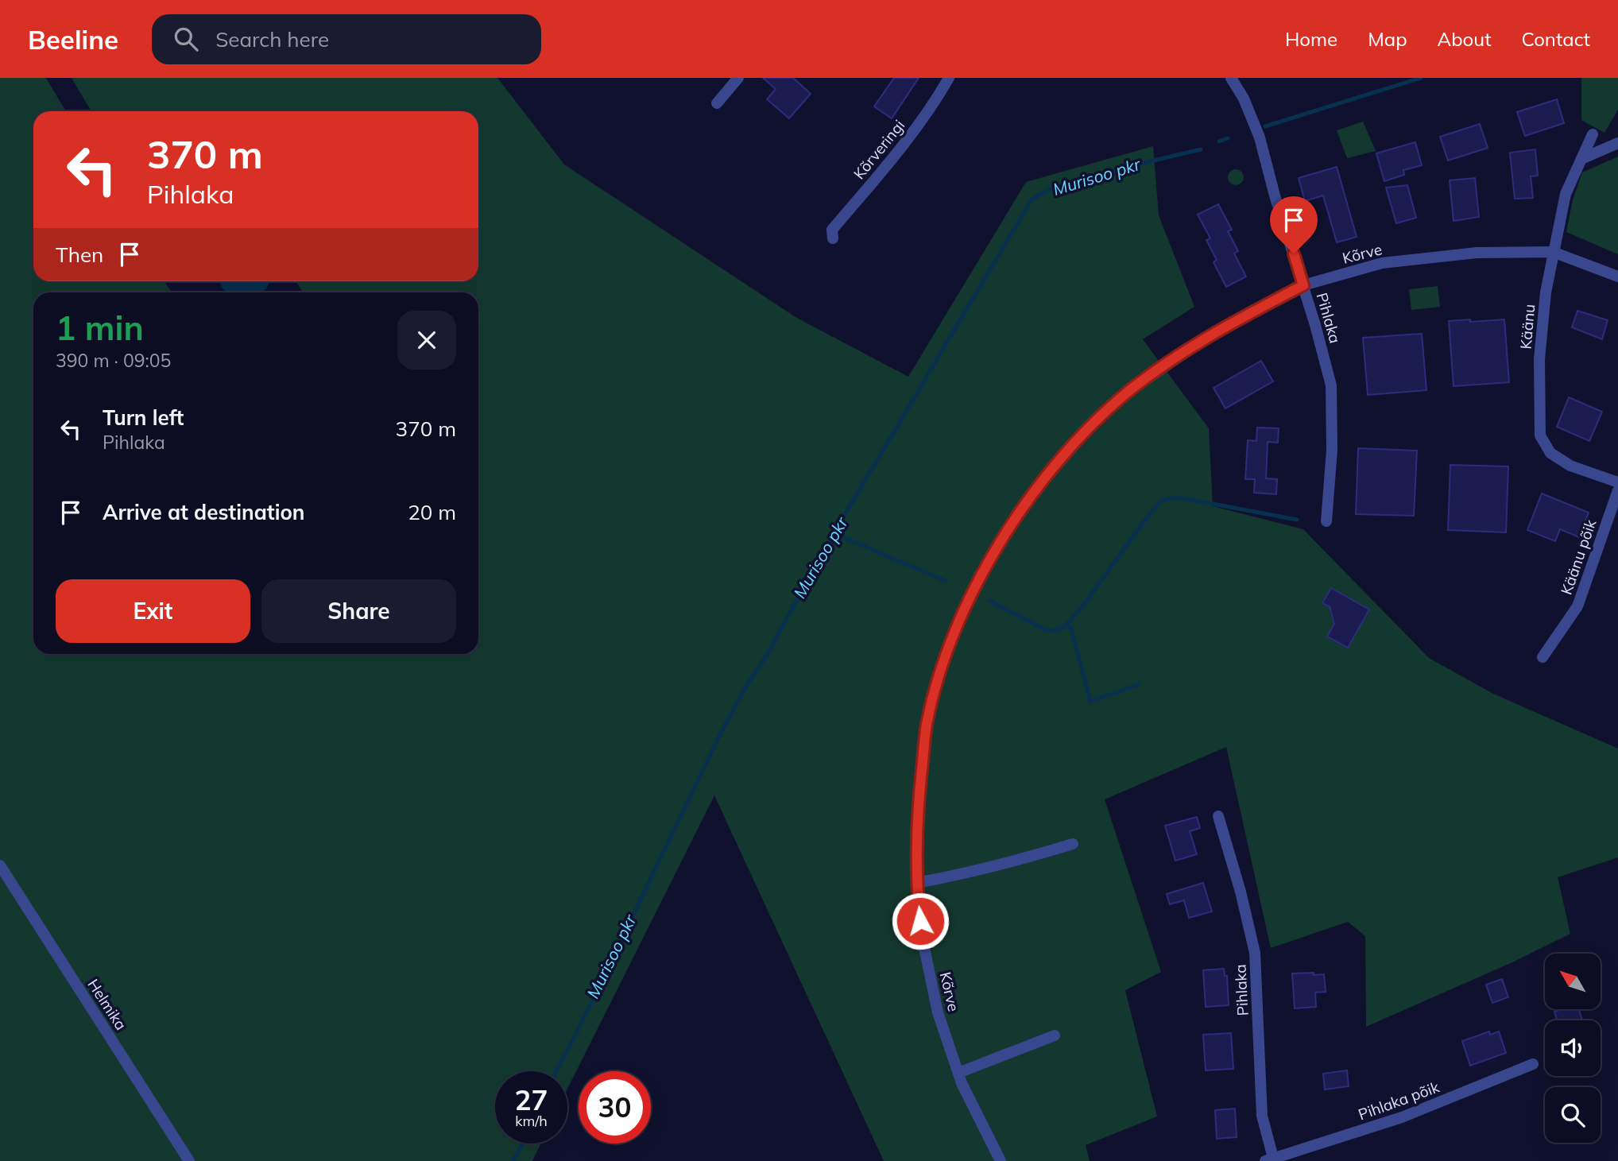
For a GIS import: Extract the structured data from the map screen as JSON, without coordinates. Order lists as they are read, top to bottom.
{
  "streets": {
    "street": [
      "Kõrveringi",
      "Kõrve",
      "Pihlaka",
      "Käänu",
      "Käänu põik",
      "Helmika",
      "Pihlaka põik"
    ]
  },
  "crossings": [
    ["Kõrve", "Pihlaka"],
    ["Kõrve", "Käänu"],
    ["Pihlaka", "Pihlaka põik"]
  ],
  "water": ["Murisoo pkr"],
  "north": "top left",
  "page": {
    "header": "Beeline",
    "search": "Search here",
    "nav": [
      "Home",
      "Map",
      "About",
      "Contact"
    ],
    "turn": ["370 m", "Pihlaka"],
    "then": "Then",
    "heading": ["1 min", "390 m · 09:05"],
    "list": [
      {
        "name": "Turn left",
        "note": "Pihlaka",
        "value": "370 m"
      },
      {
        "name": "Arrive at destination",
        "value": "20 m"
      }
    ],
    "buttons": ["Exit", "Share"],
    "speed": "27 km/h",
    "limit": "30"
  }
}
